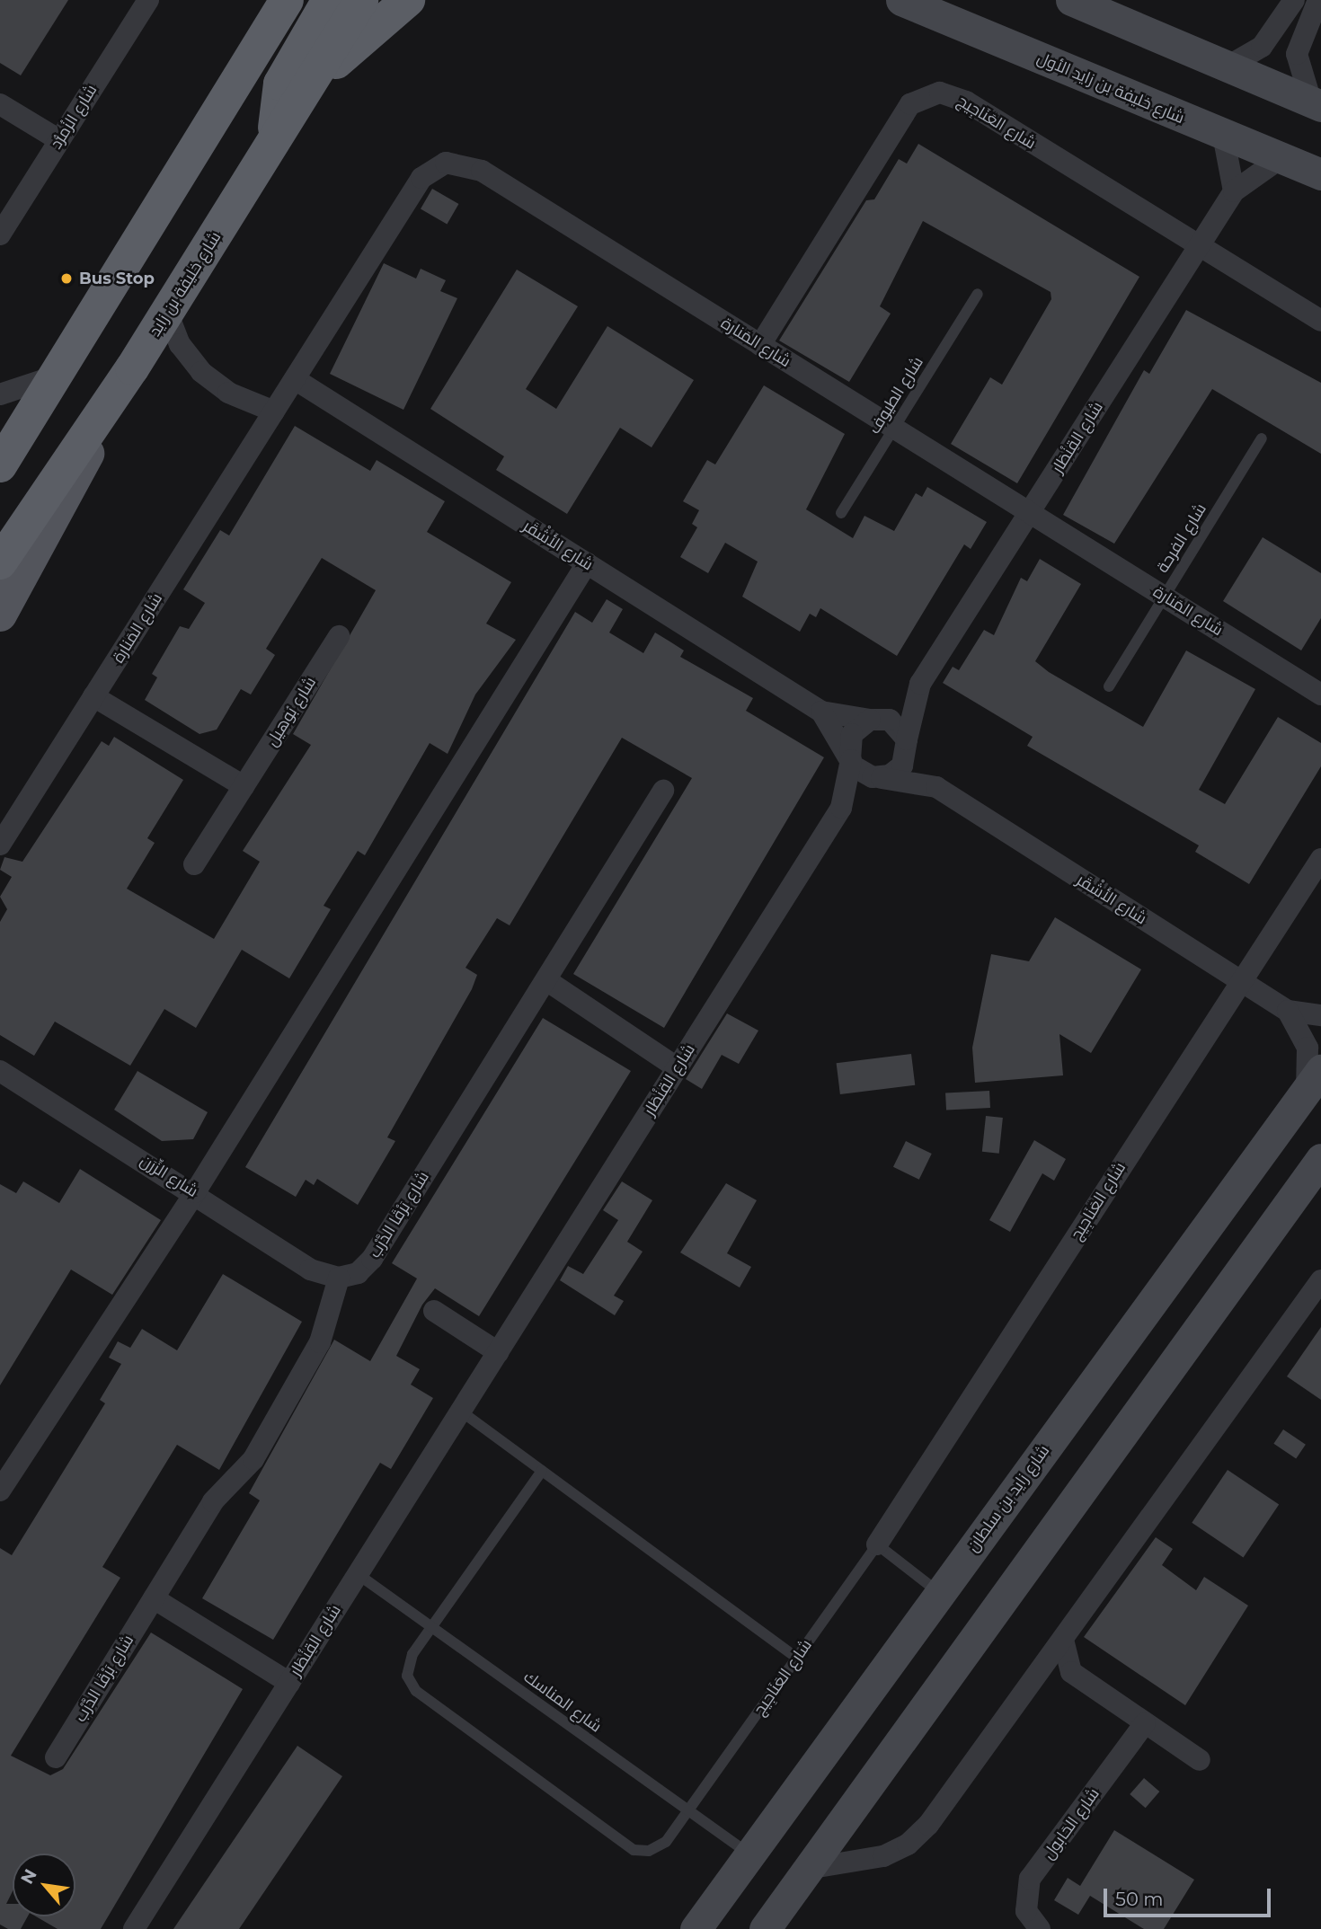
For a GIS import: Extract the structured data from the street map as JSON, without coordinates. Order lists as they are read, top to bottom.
{
  "streets": {
    "highway": ["شارع خليفة بن زايد"],
    "main road": ["شارع خليفة بن زايد الأول", "شارع زايد بن سلطان"],
    "street": [
      "شارع الزُمرُّد",
      "شارع العَنَاجِيج",
      "شارع المَنارة",
      "شارع القِنْطَار",
      "شارع الأَشْقَر",
      "شارع بُوهيل",
      "شارع الزِّرَن",
      "شارع بَرْقَا الدَّرْب",
      "شارع الحَابول"
    ],
    "lane": ["شارع الطيوف", "شارع الفرحة", "شارع المناسك"]
  },
  "crossings": [
    ["شارع خليفة بن زايد الأول", "شارع القِنْطَار"],
    ["شارع العَنَاجِيج", "شارع المَنارة"],
    ["شارع العَنَاجِيج", "شارع القِنْطَار"],
    ["شارع العَنَاجِيج", "شارع الأَشْقَر"],
    ["شارع العَنَاجِيج", "شارع المناسك"],
    ["شارع المَنارة", "شارع الطيوف"],
    ["شارع المَنارة", "شارع القِنْطَار"],
    ["شارع المَنارة", "شارع الفرحة"],
    ["شارع المَنارة", "شارع الأَشْقَر"],
    ["شارع القِنْطَار", "شارع الأَشْقَر"],
    ["شارع القِنْطَار", "شارع المناسك"],
    ["شارع الأَشْقَر", "شارع زايد بن سلطان"],
    ["شارع الزِّرَن", "شارع بَرْقَا الدَّرْب"],
    ["شارع زايد بن سلطان", "شارع المناسك"]
  ],
  "places": ["Bus Stop"],
  "scale_bar": "50 m",
  "north": "top left"
}
